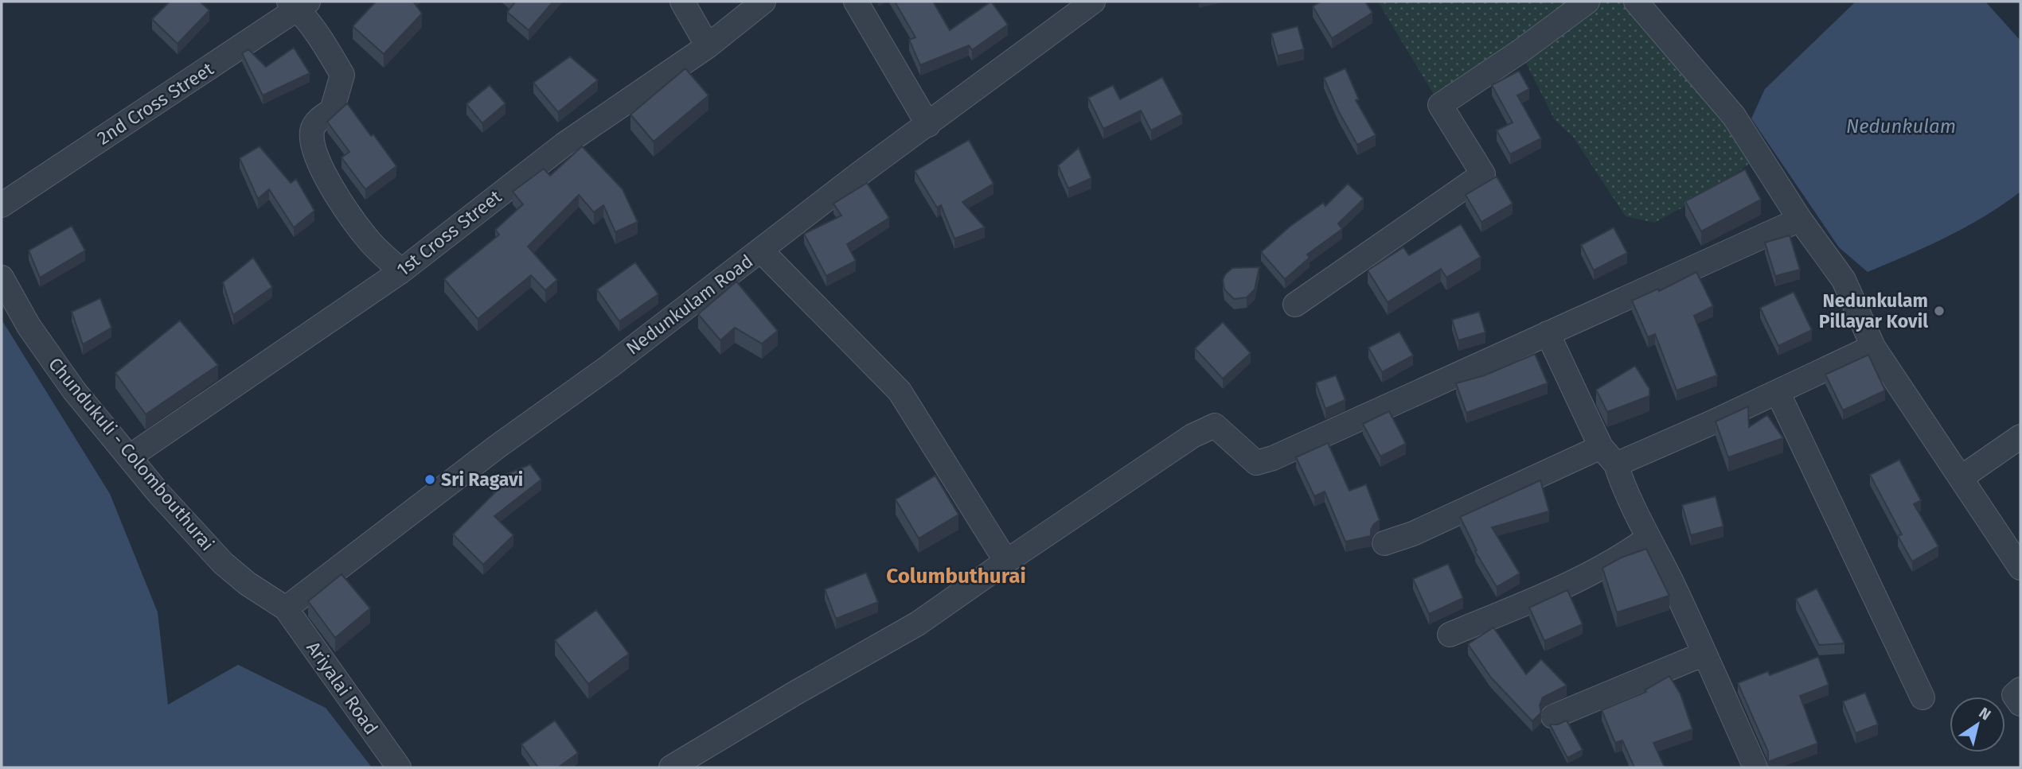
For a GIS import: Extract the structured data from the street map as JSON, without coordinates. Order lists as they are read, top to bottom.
{
  "streets": {
    "street": [
      "2nd Cross Street",
      "1st Cross Street",
      "Nedunkulam Road",
      "Chundukuli - Colombouthurai",
      "Ariyalai Road"
    ]
  },
  "crossings": [
    ["1st Cross Street", "Chundukuli - Colombouthurai"],
    ["Nedunkulam Road", "Chundukuli - Colombouthurai"],
    ["Nedunkulam Road", "Ariyalai Road"],
    ["Chundukuli - Colombouthurai", "Ariyalai Road"]
  ],
  "districts": ["Columbuthurai"],
  "water": ["Nedunkulam"],
  "places": ["Nedunkulam Pillayar Kovil", "Sri Ragavi"],
  "north": "top right"
}
